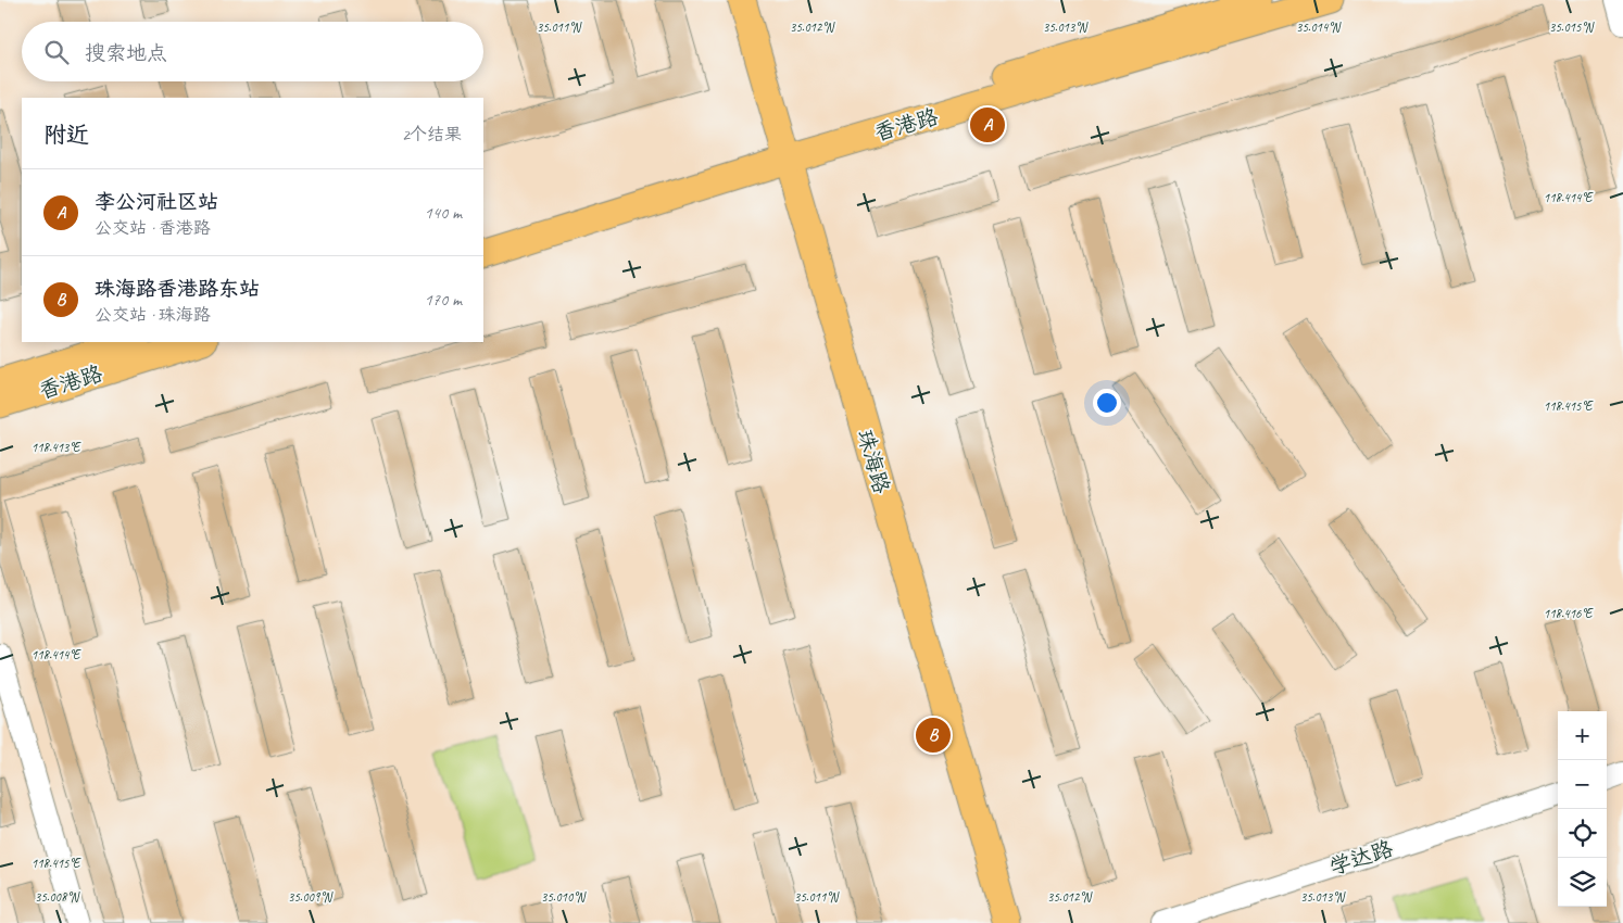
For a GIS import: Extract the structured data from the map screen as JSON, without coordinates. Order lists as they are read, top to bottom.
{
  "streets": {
    "main road": ["香港路", "珠海路"],
    "street": ["学达路"]
  },
  "crossings": [
    ["香港路", "珠海路"]
  ],
  "page": {
    "search": "搜索地点",
    "heading": ["附近", "2个结果"],
    "pins": ["A", "B"],
    "list": [
      {
        "mark": "A",
        "name": "李公河社区站",
        "note": "公交站 · 香港路",
        "value": "140 m"
      },
      {
        "mark": "B",
        "name": "珠海路香港路东站",
        "note": "公交站 · 珠海路",
        "value": "170 m"
      }
    ],
    "map_buttons": ["+", "−"]
  },
  "coordinates": [
    "35.011°N",
    "35.012°N",
    "35.013°N",
    "35.014°N",
    "35.015°N",
    "118.414°E",
    "118.415°E",
    "118.413°E",
    "118.416°E",
    "35.008°N",
    "35.009°N",
    "35.010°N"
  ]
}
